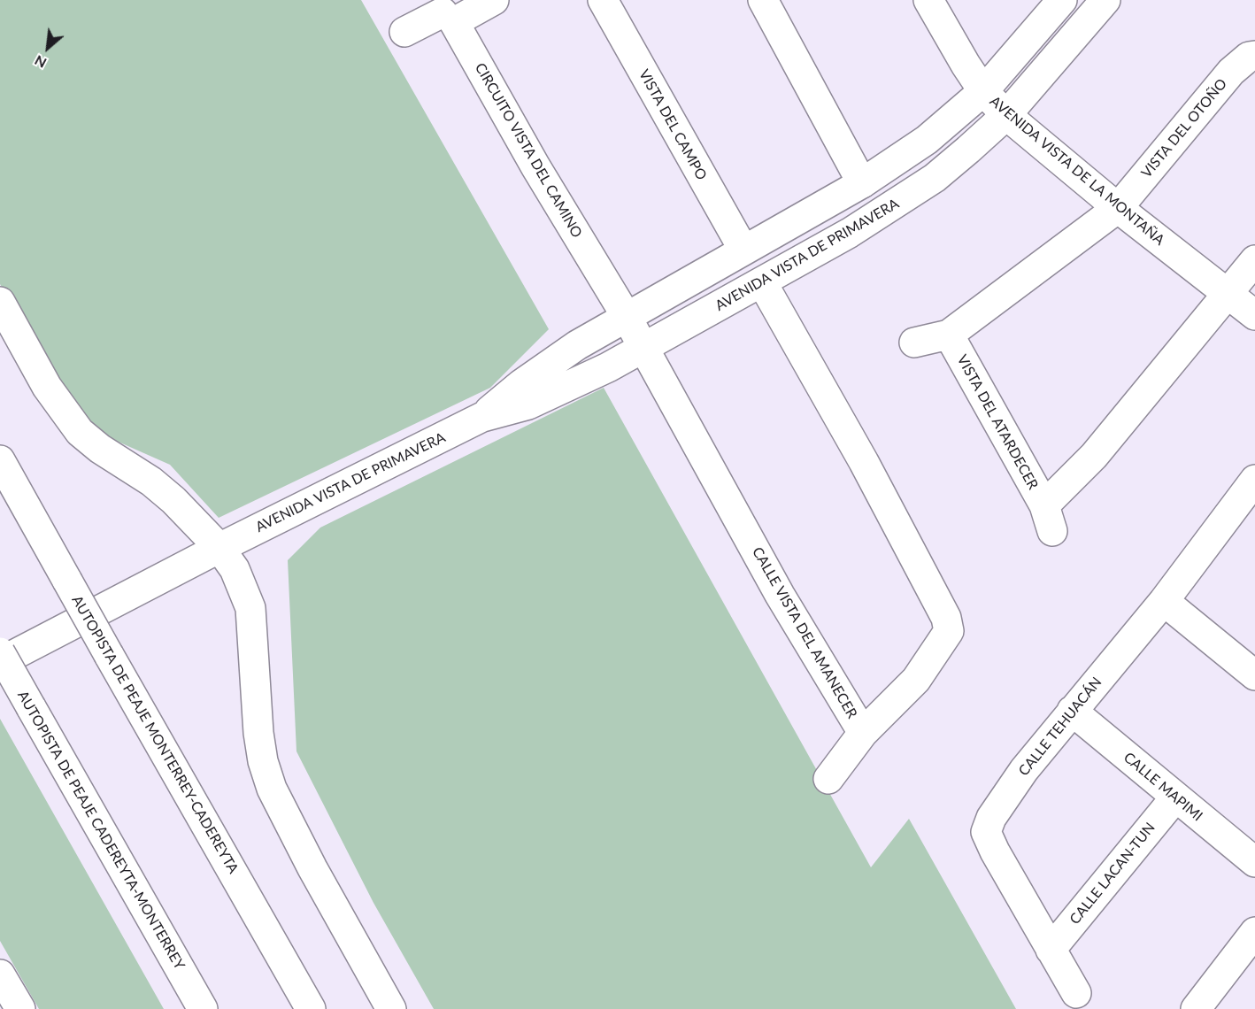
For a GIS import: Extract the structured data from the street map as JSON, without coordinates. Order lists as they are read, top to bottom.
{
  "streets": {
    "main road": [
      "VISTA DEL CAMPO",
      "VISTA DEL OTOÑO",
      "CIRCUITO VISTA DEL CAMINO",
      "AVENIDA VISTA DE LA MONTAÑA",
      "AVENIDA VISTA DE PRIMAVERA",
      "VISTA DEL ATARDECER",
      "CALLE VISTA DEL AMANECER",
      "CALLE TEHUACÁN",
      "AUTOPISTA DE PEAJE MONTERREY-CADEREYTA",
      "CALLE MAPIMI",
      "AUTOPISTA DE PEAJE CADEREYTA-MONTERREY",
      "CALLE LACAN-TUN"
    ]
  },
  "crossings": [
    ["VISTA DEL CAMPO", "AVENIDA VISTA DE PRIMAVERA"],
    ["VISTA DEL OTOÑO", "AVENIDA VISTA DE LA MONTAÑA"],
    ["CIRCUITO VISTA DEL CAMINO", "AVENIDA VISTA DE PRIMAVERA"],
    ["CIRCUITO VISTA DEL CAMINO", "CALLE VISTA DEL AMANECER"],
    ["AVENIDA VISTA DE LA MONTAÑA", "AVENIDA VISTA DE PRIMAVERA"],
    ["AVENIDA VISTA DE LA MONTAÑA", "VISTA DEL ATARDECER"],
    ["AVENIDA VISTA DE PRIMAVERA", "CALLE VISTA DEL AMANECER"],
    ["CALLE TEHUACÁN", "CALLE MAPIMI"],
    ["CALLE TEHUACÁN", "CALLE LACAN-TUN"],
    ["CALLE MAPIMI", "CALLE LACAN-TUN"]
  ],
  "north": "bottom left"
}
